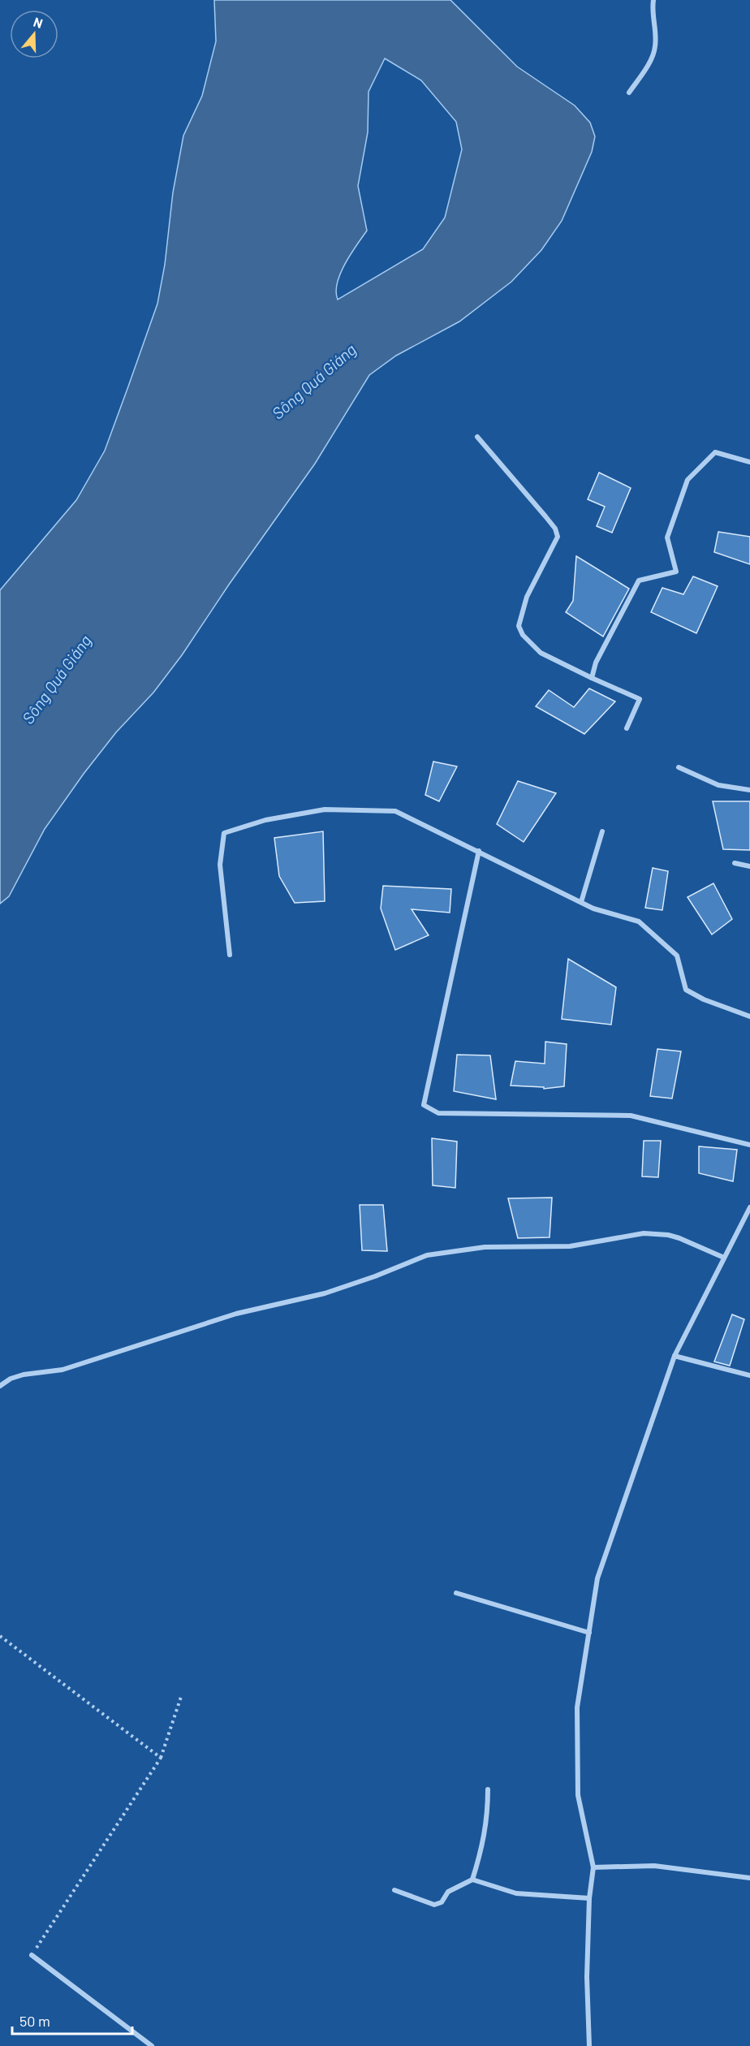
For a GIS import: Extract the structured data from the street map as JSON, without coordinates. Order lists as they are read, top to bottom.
{
  "water": ["Sông Quá Giáng"],
  "scale_bar": "50 m",
  "north": "top"
}
